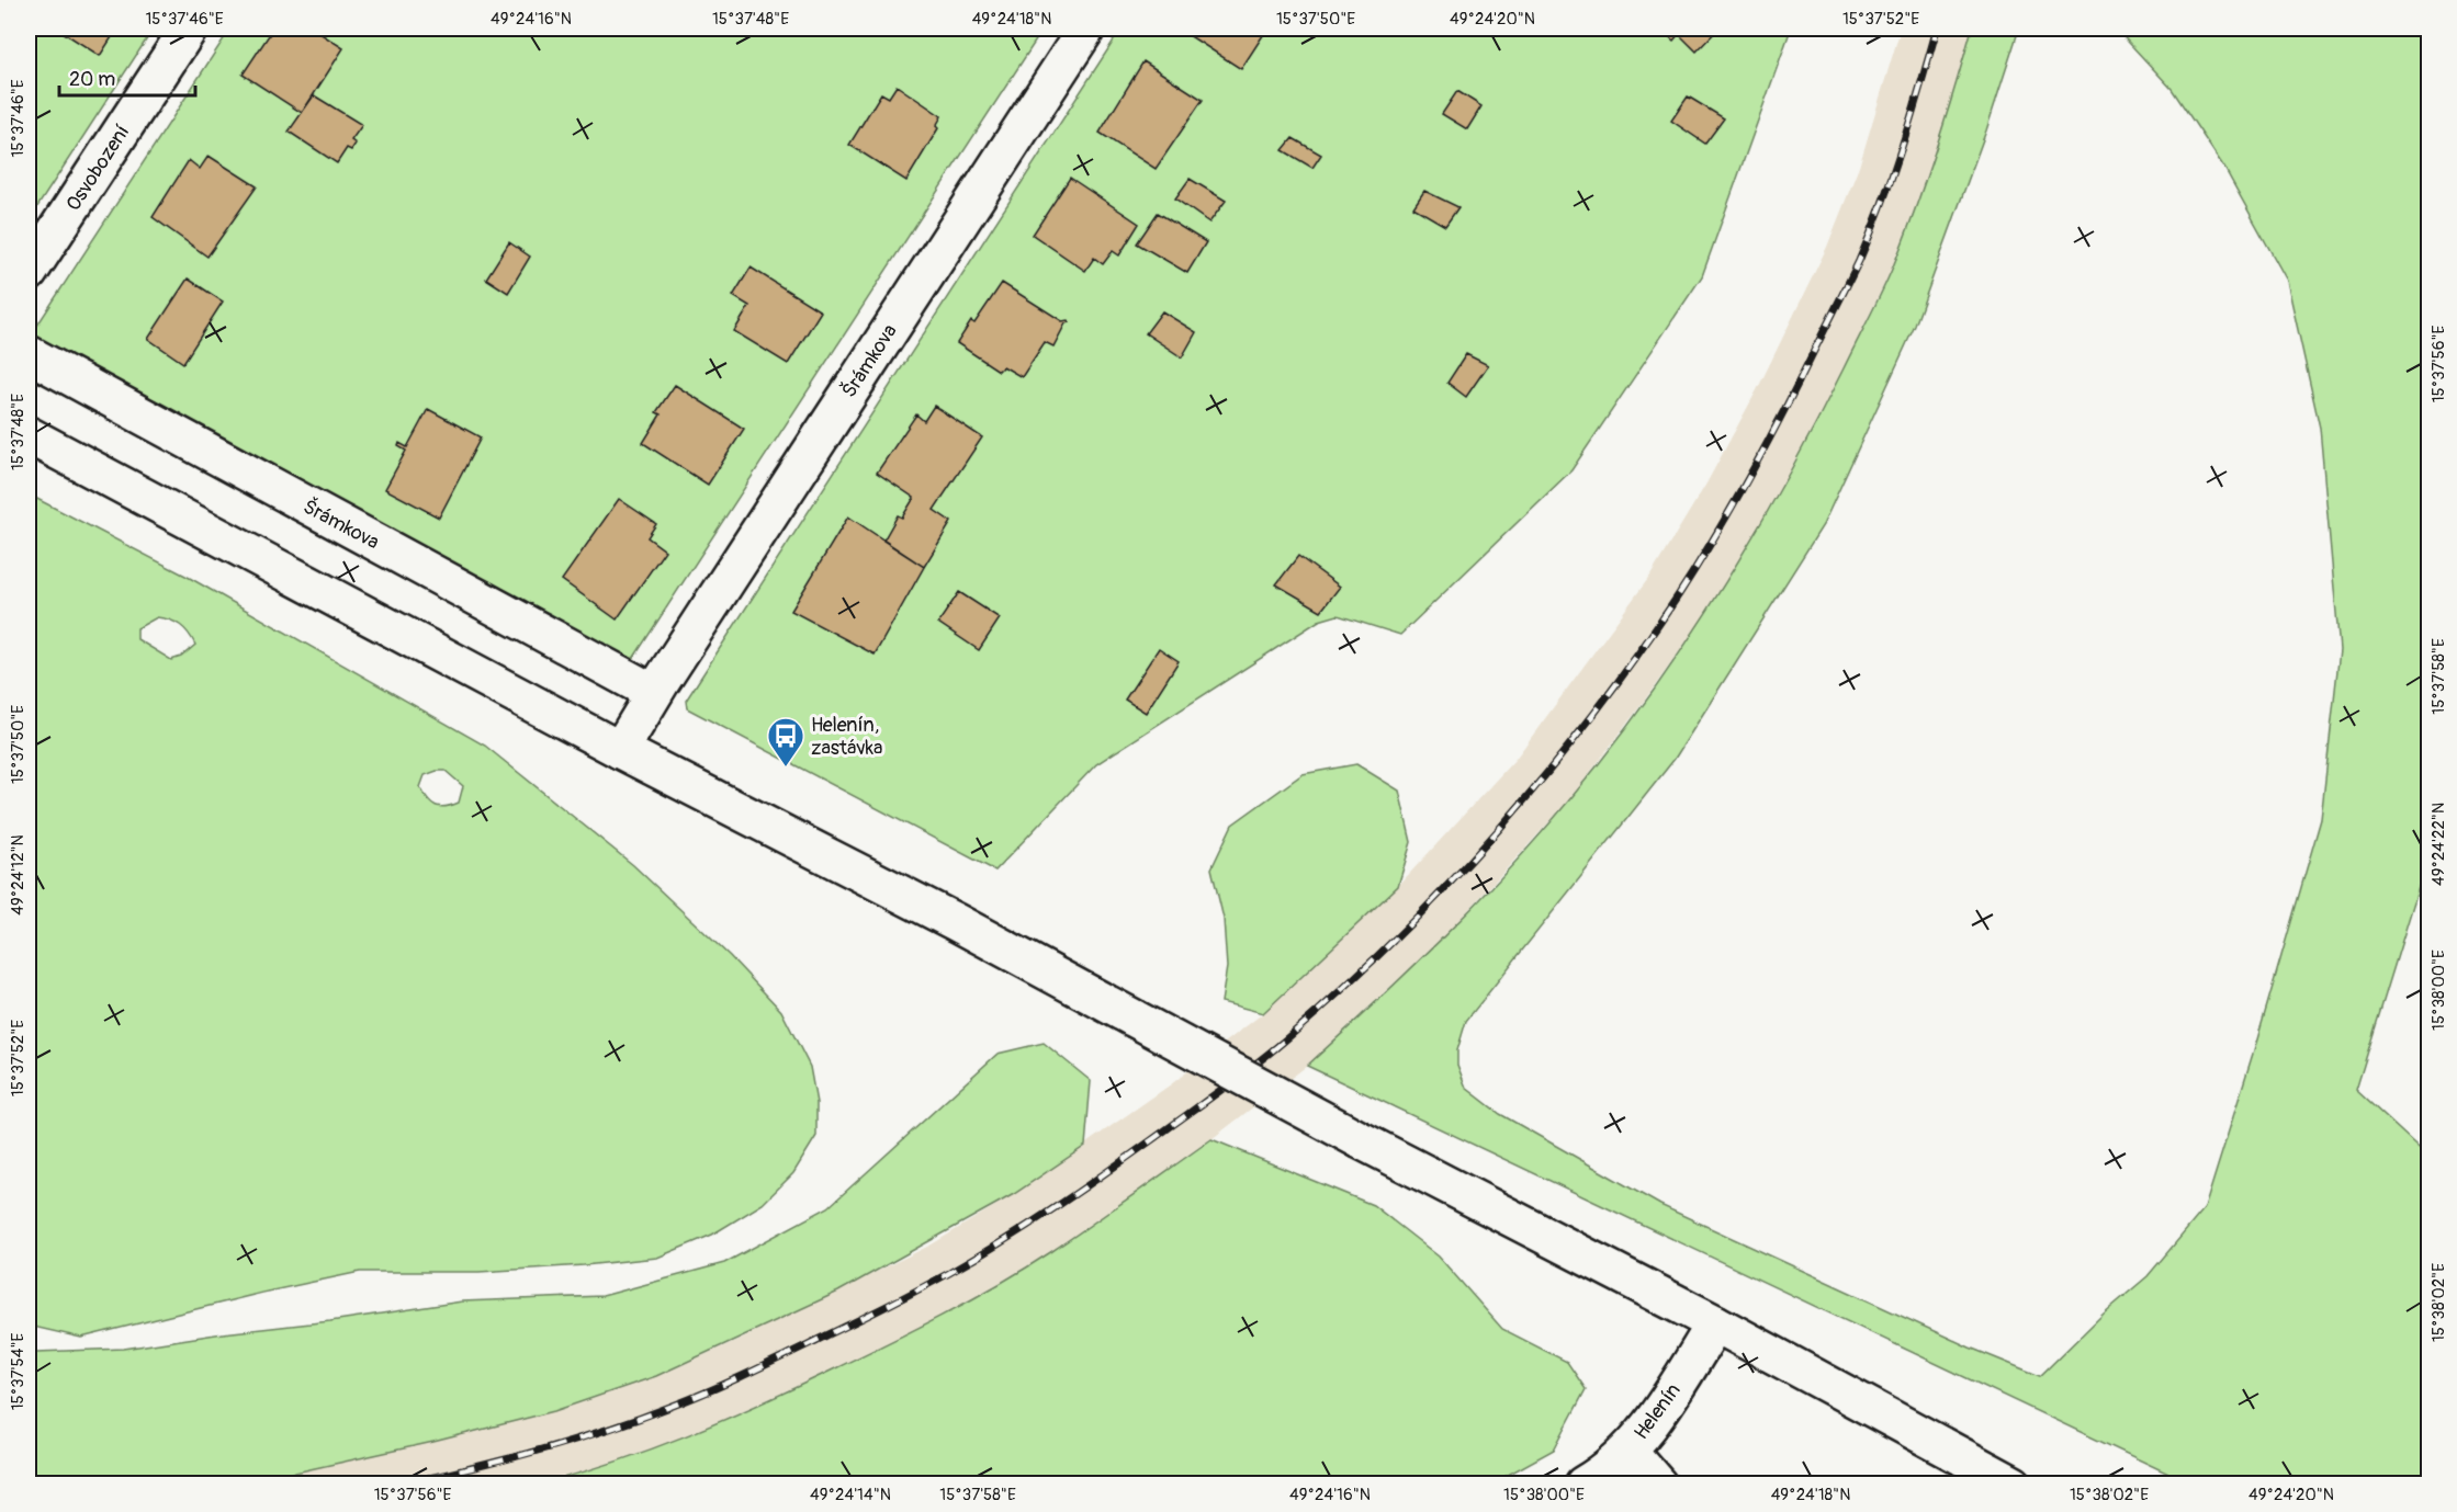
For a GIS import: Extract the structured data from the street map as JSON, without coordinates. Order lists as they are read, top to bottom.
{
  "streets": {
    "main road": ["Osvobození", "Šrámkova", "Helenín"]
  },
  "places": {
    "bus stop": ["Helenín, zastávka"]
  },
  "scale_bar": "20 m",
  "coordinates": [
    "15°37'46\"E",
    "49°24'16\"N",
    "15°37'48\"E",
    "49°24'18\"N",
    "15°37'50\"E",
    "49°24'20\"N",
    "15°37'52\"E",
    "15°37'56\"E",
    "15°37'58\"E",
    "49°24'22\"N",
    "49°24'12\"N",
    "15°38'00\"E",
    "15°38'02\"E",
    "15°37'54\"E",
    "49°24'14\"N"
  ]
}
